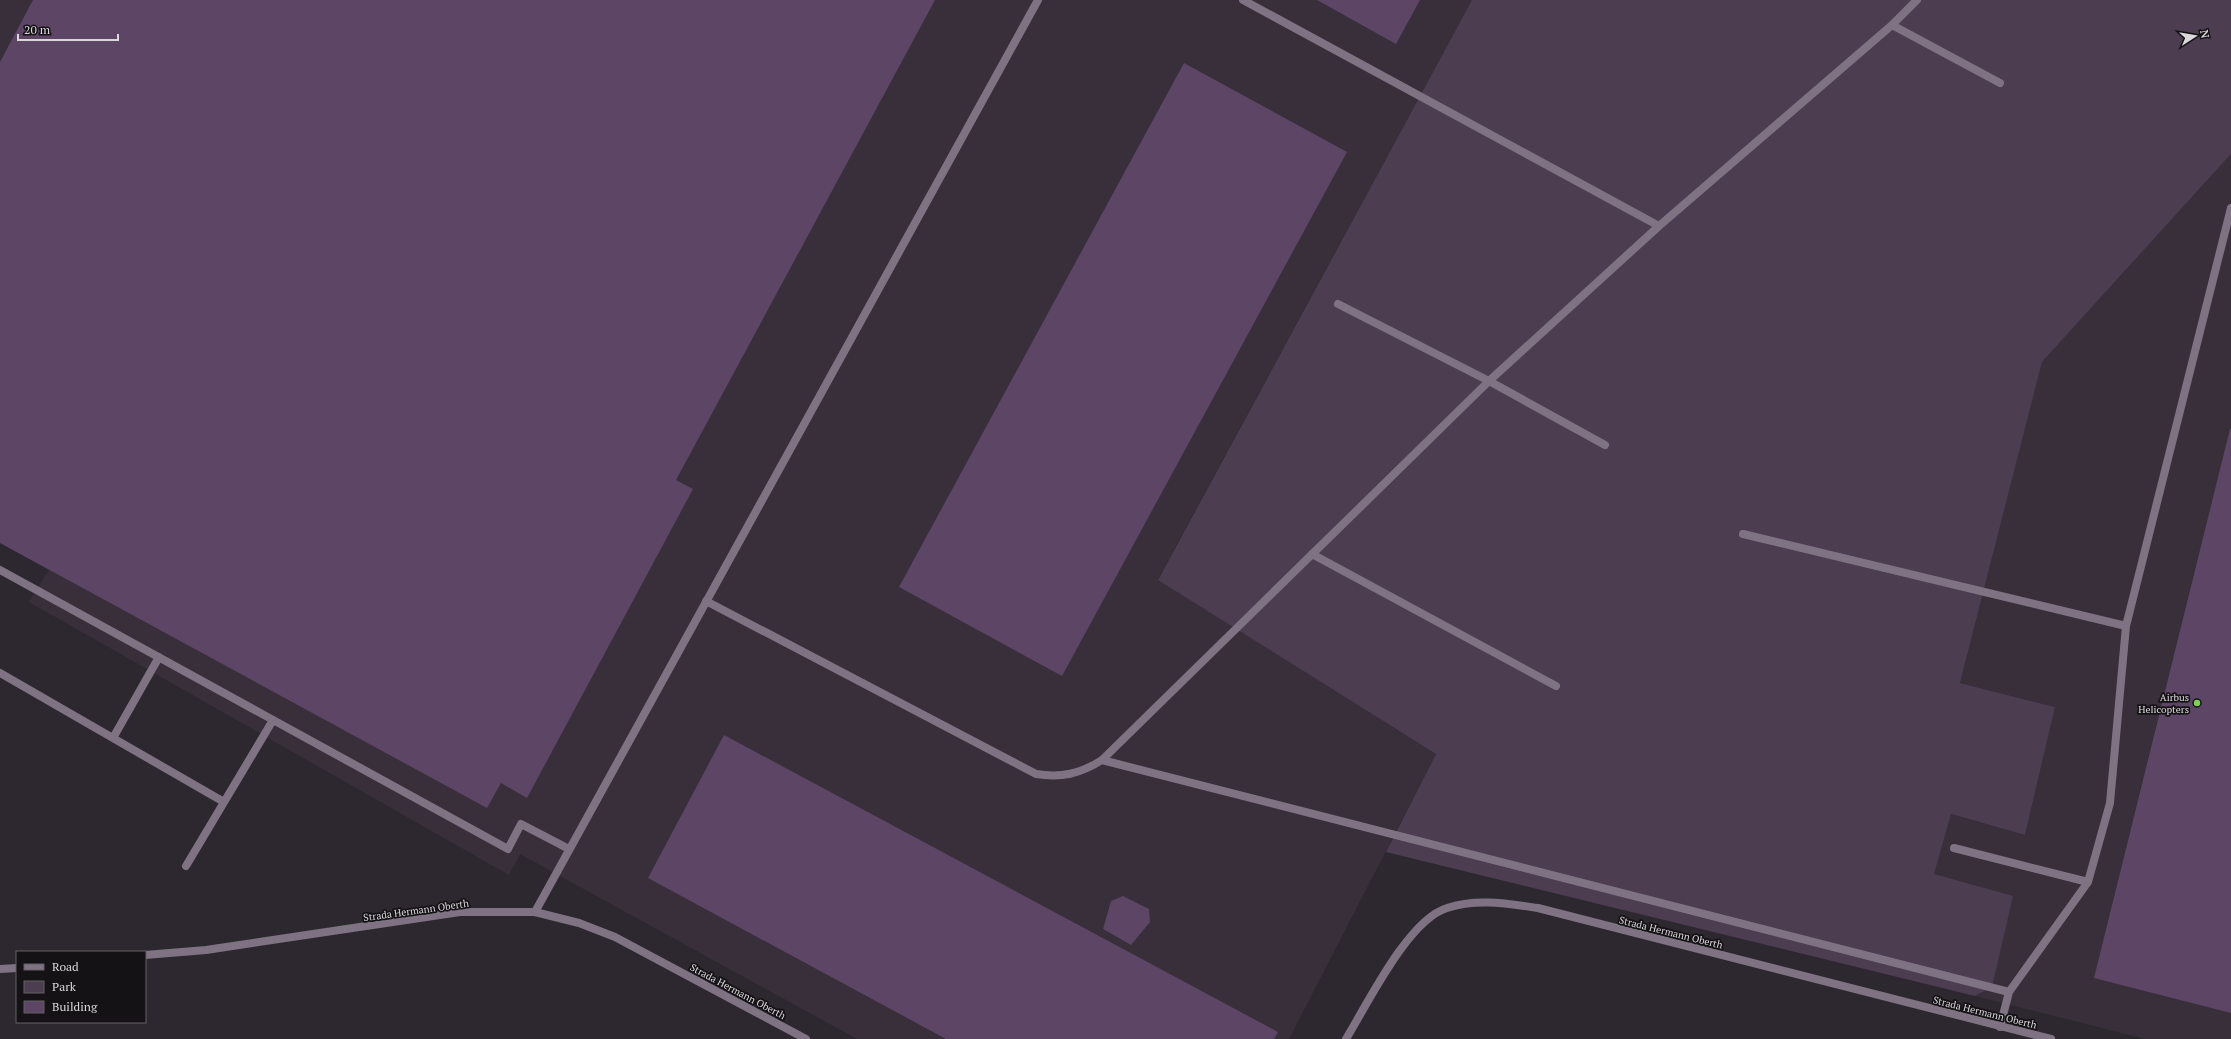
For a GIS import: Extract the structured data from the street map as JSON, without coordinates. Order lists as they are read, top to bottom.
{
  "streets": {
    "street": ["Strada Hermann Oberth"]
  },
  "places": ["Airbus Helicopters"],
  "legend": ["Road", "Park", "Building"],
  "scale_bar": "20 m",
  "north": "right"
}
